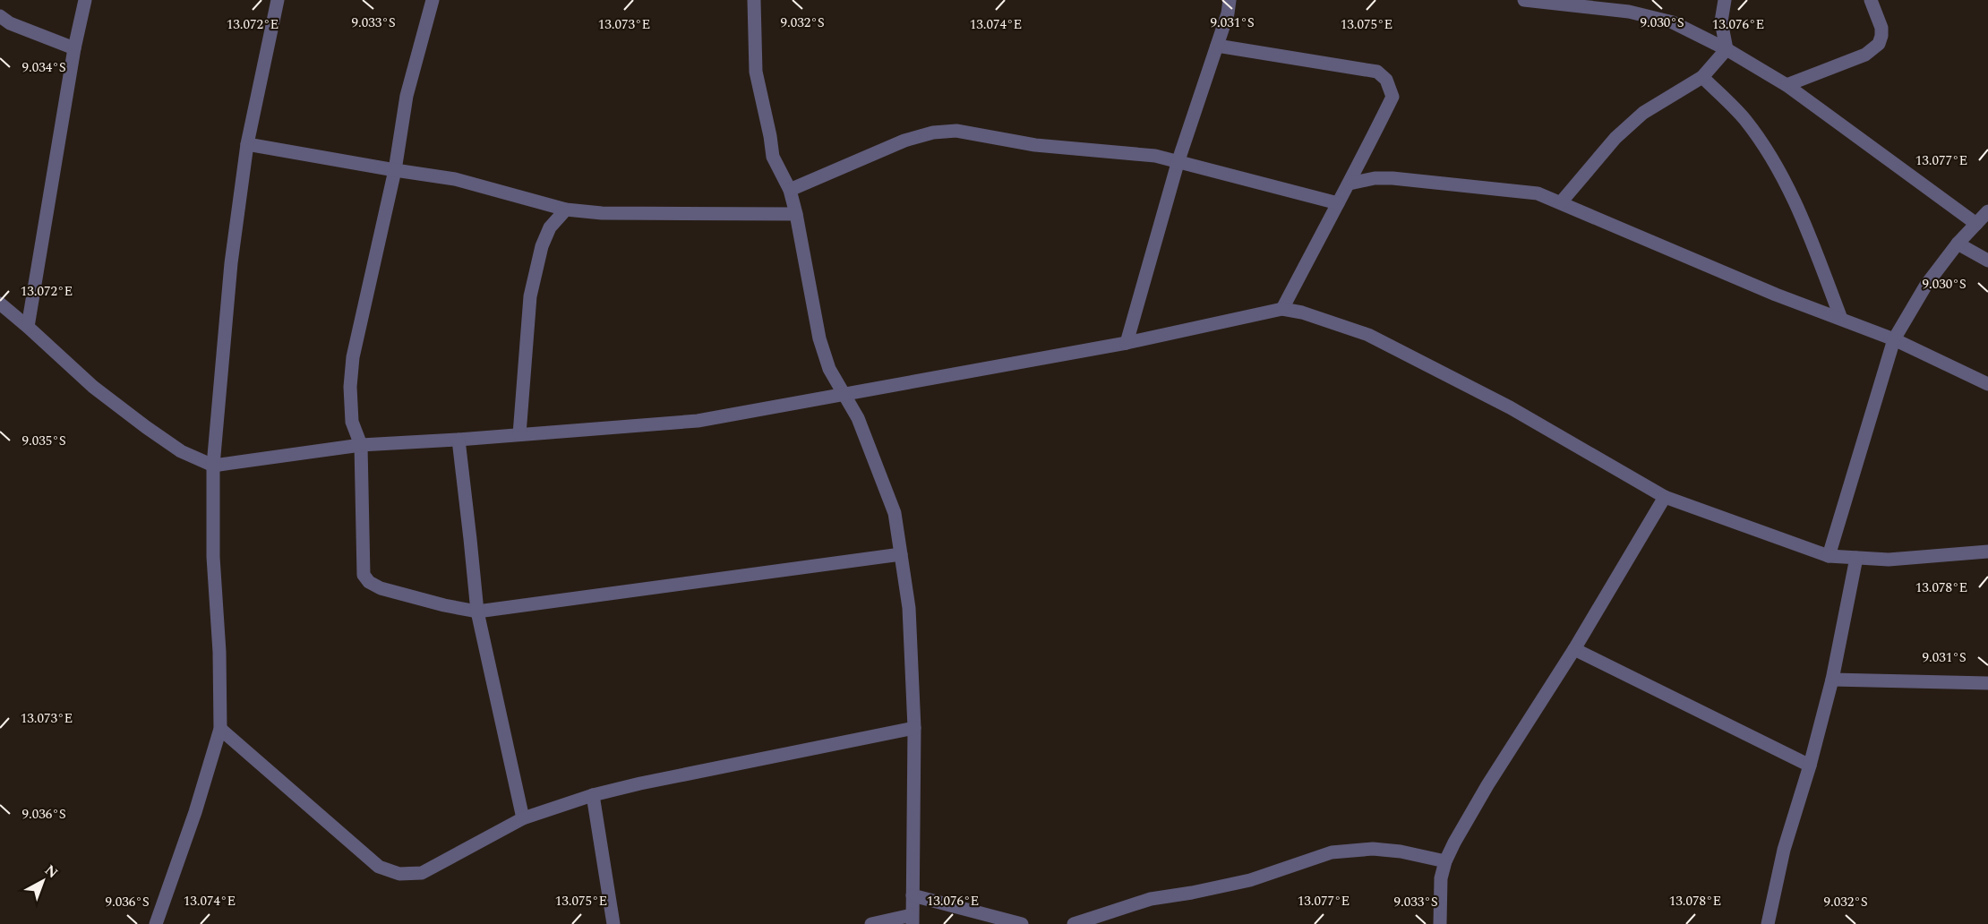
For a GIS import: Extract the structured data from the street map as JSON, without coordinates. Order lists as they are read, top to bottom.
{
  "north": "top right",
  "coordinates": [
    "9.032°S",
    "9.031°S",
    "9.030°S",
    "9.033°S",
    "13.072°E",
    "13.073°E",
    "13.076°E",
    "13.074°E",
    "13.075°E",
    "9.034°S",
    "13.077°E",
    "9.035°S",
    "13.078°E",
    "9.036°S"
  ]
}
